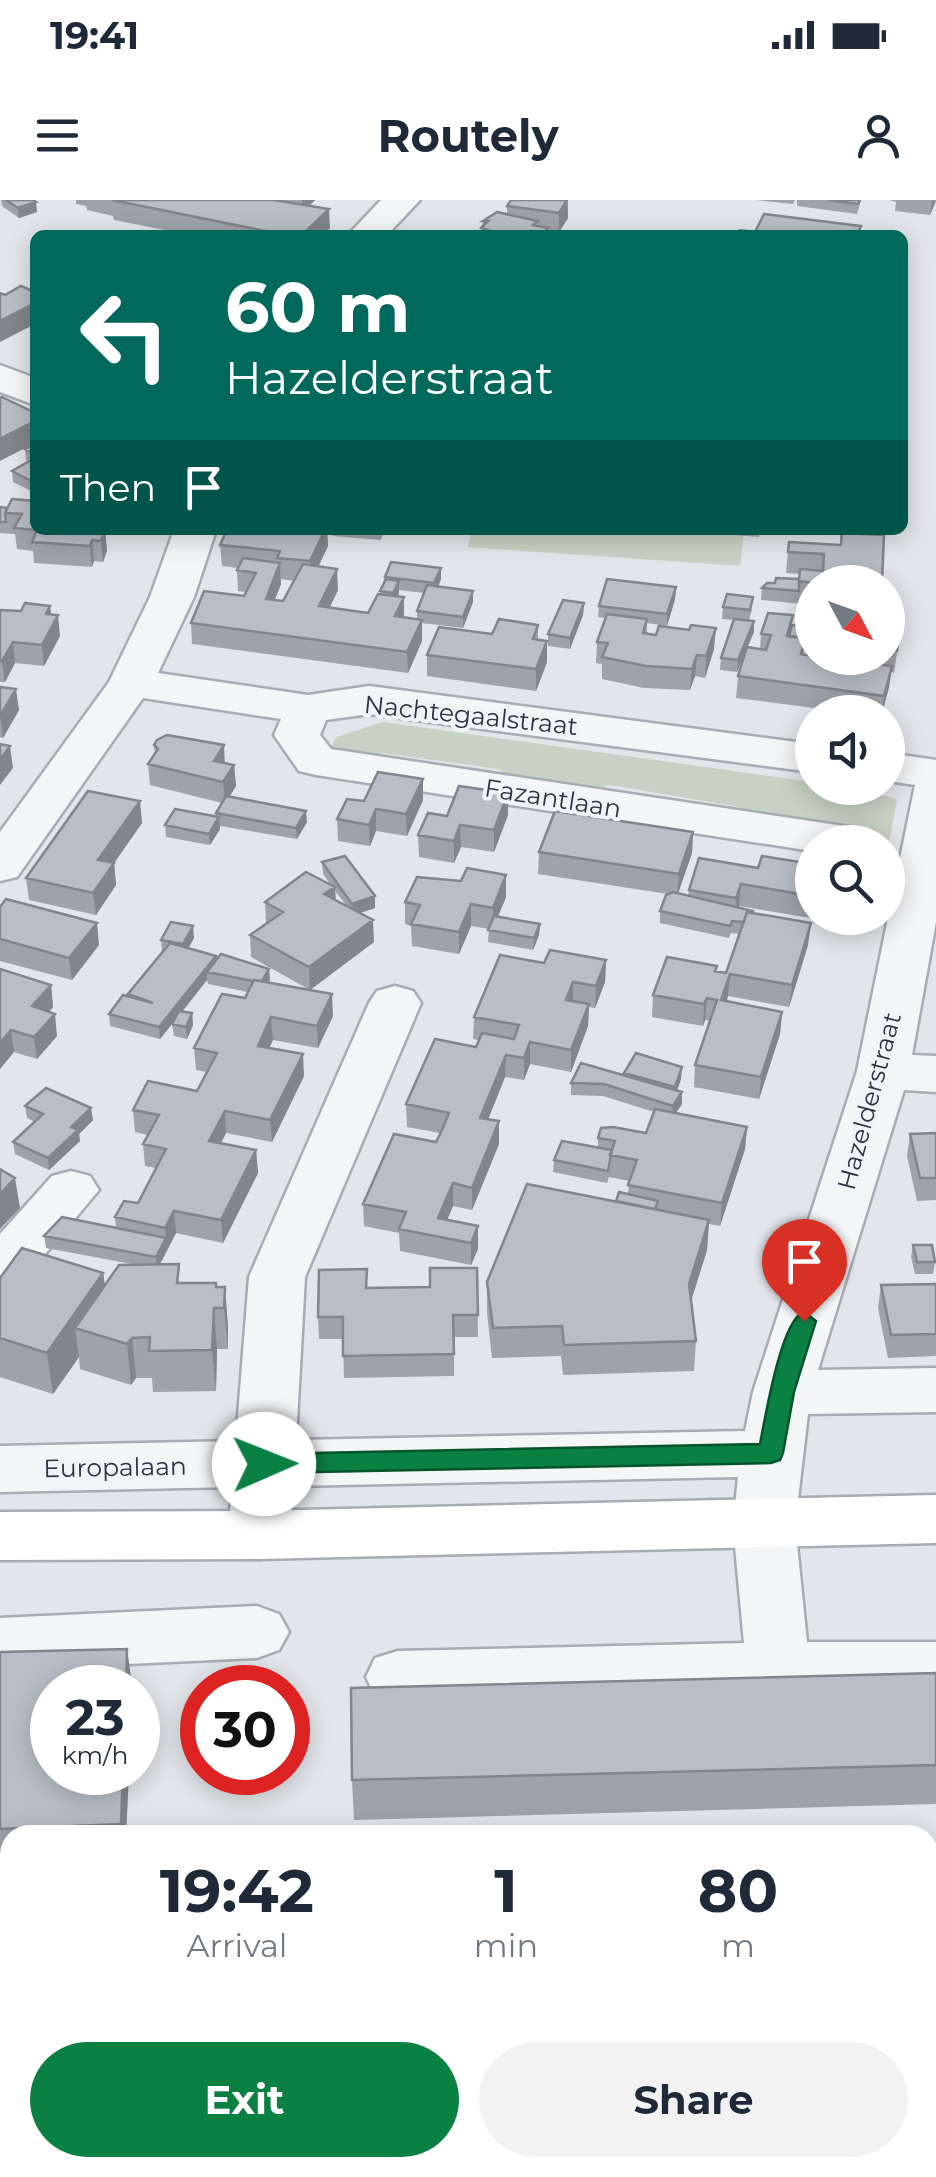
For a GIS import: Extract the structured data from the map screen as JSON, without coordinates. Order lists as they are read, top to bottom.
{
  "streets": {
    "street": [
      "Nachtegaalstraat",
      "Fazantlaan",
      "Hazelderstraat",
      "Europalaan"
    ]
  },
  "crossings": [
    ["Nachtegaalstraat", "Fazantlaan"],
    ["Hazelderstraat", "Europalaan"]
  ],
  "north": "bottom right",
  "page": {
    "status": "19:41",
    "header": "Routely",
    "turn": ["60 m", "Hazelderstraat"],
    "then": "Then",
    "speed": "23 km/h",
    "limit": "30",
    "eta": [
      "19:42",
      "Arrival",
      "1",
      "min",
      "80",
      "m"
    ],
    "buttons": ["Exit", "Share"]
  }
}
